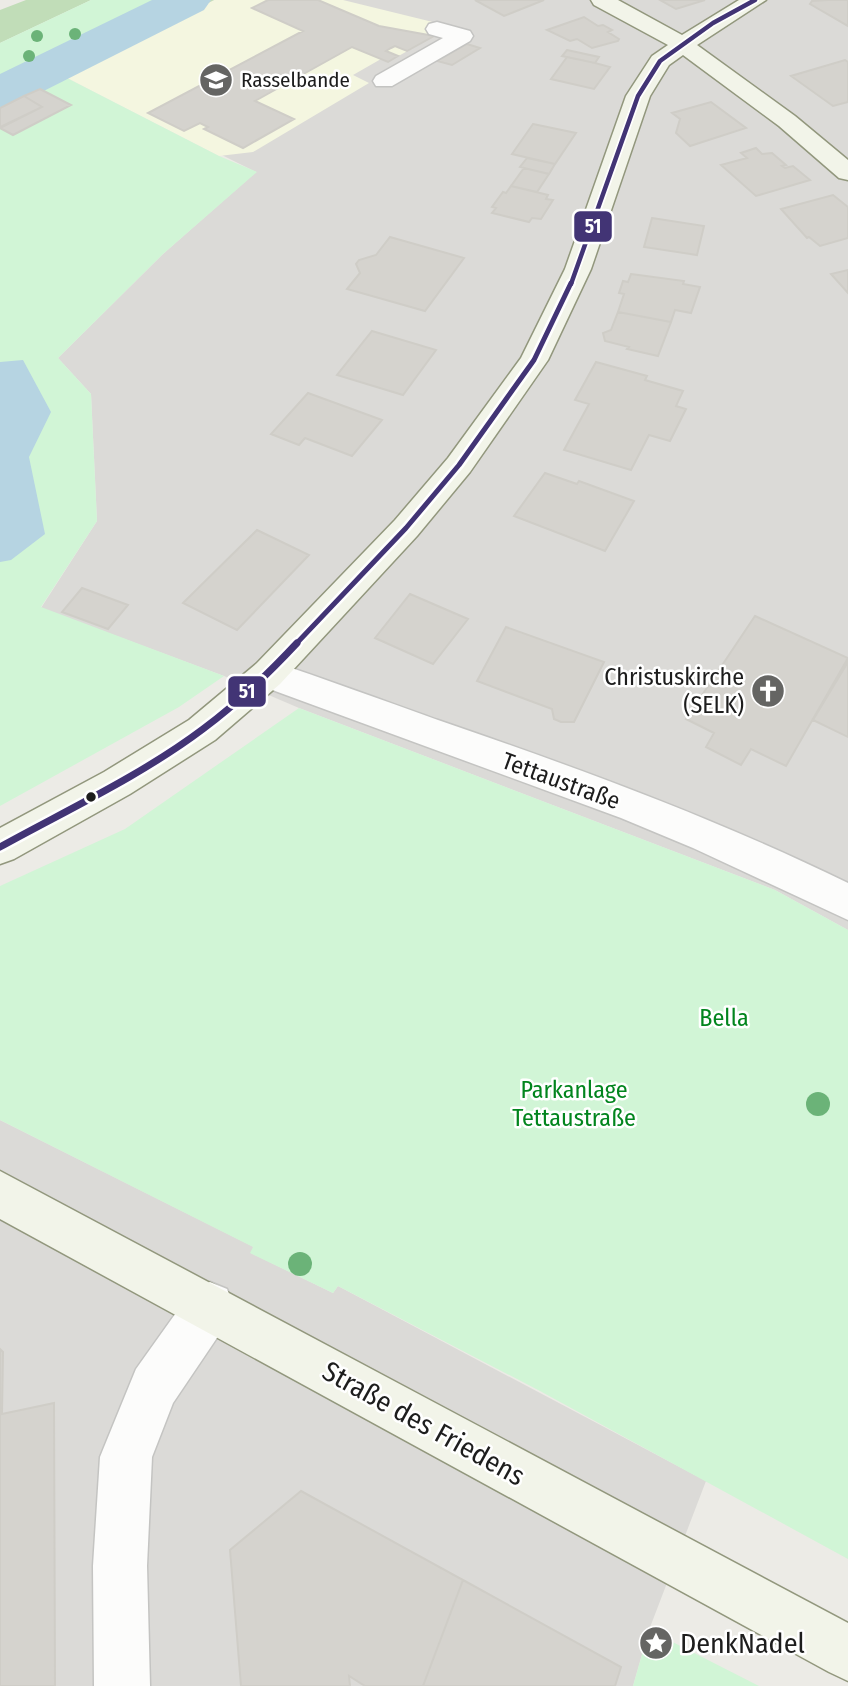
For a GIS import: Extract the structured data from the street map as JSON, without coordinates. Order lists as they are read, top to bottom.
{
  "streets": {
    "street": ["Tettaustraße", "Straße des Friedens"]
  },
  "parks": ["Bella", "Parkanlage Tettaustraße"],
  "places": {
    "school or university": ["Rasselbande"],
    "church": ["Christuskirche (SELK)"],
    "place": ["DenkNadel"]
  },
  "lines": ["transit line 51"]
}
